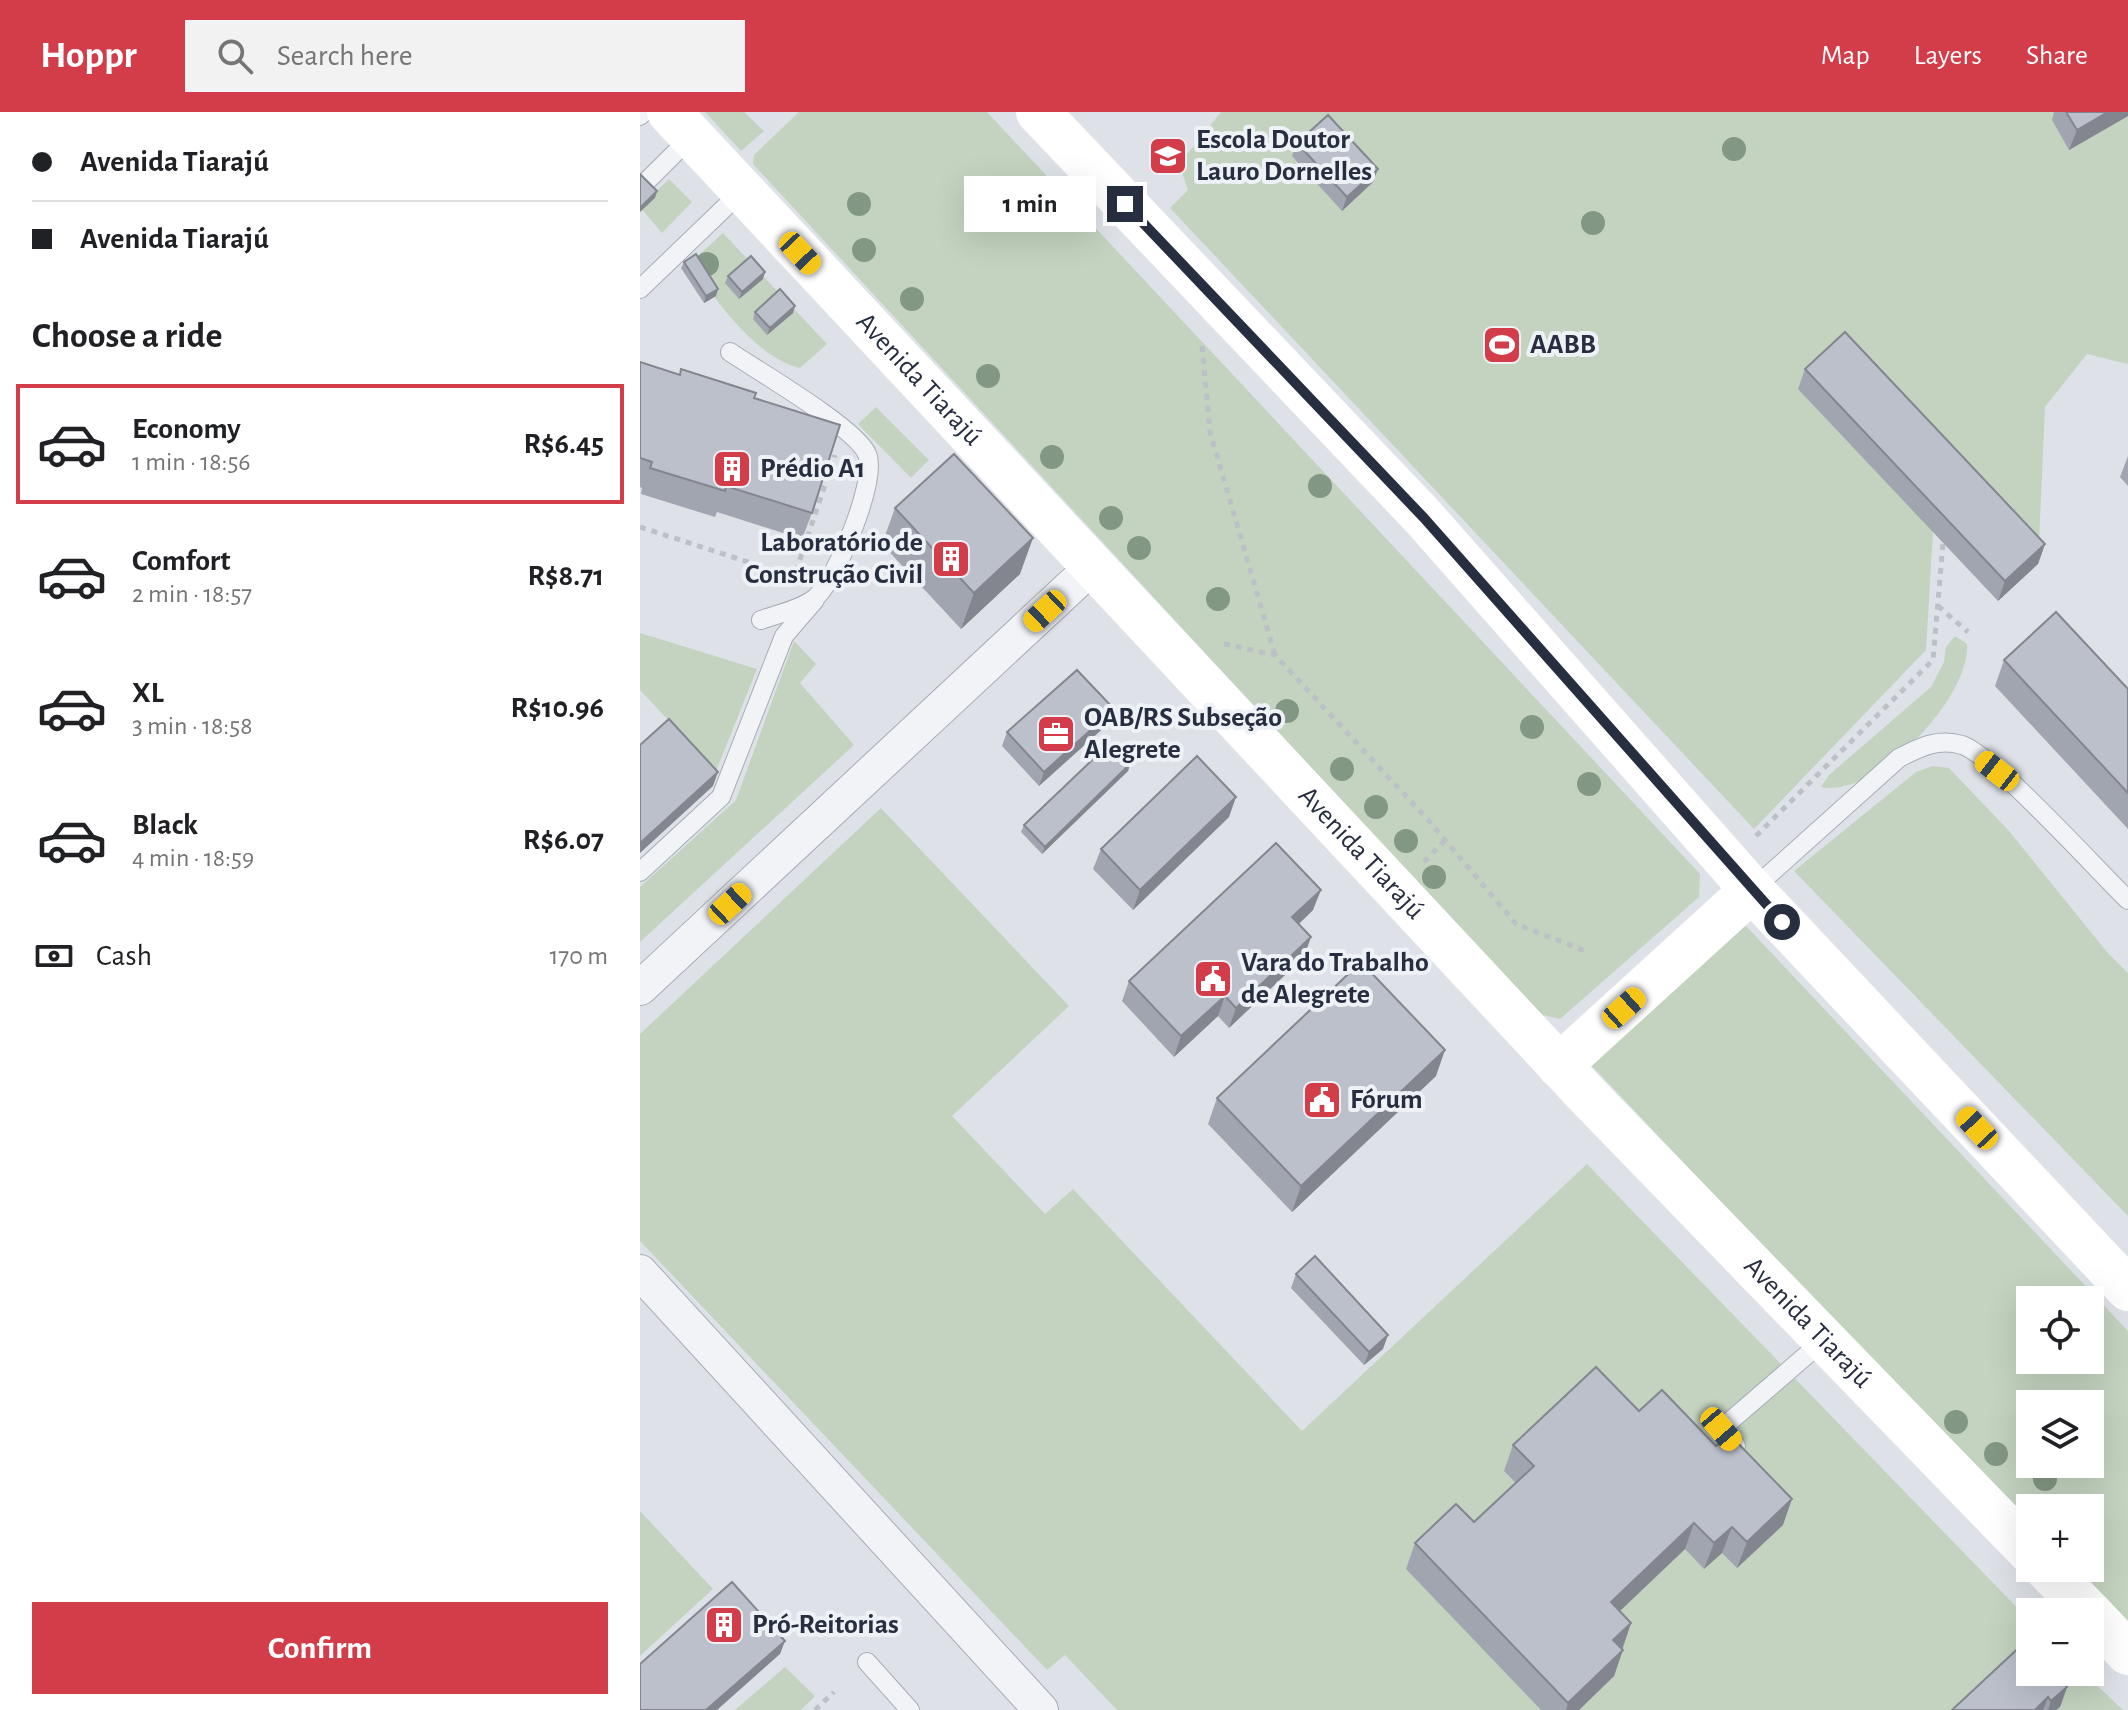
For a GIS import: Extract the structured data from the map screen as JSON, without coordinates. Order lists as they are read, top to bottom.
{
  "streets": {
    "main road": ["Avenida Tiarajú"]
  },
  "places": {
    "school or university": ["Escola Doutor Lauro Dornelles"],
    "sports": ["AABB"],
    "building": ["Prédio A1", "Laboratório de Construção Civil", "Pró-Reitorias"],
    "office": ["OAB/RS Subseção Alegrete"],
    "public building": ["Vara do Trabalho de Alegrete", "Fórum"]
  },
  "page": {
    "header": "Hoppr",
    "search": "Search here",
    "nav": ["Map", "Layers", "Share"],
    "banner": ["Avenida Tiarajú", "Avenida Tiarajú"],
    "bubble": "1 min",
    "heading": "Choose a ride",
    "list": [
      {
        "name": "Economy",
        "note": "1 min · 18:56",
        "value": "R$6.45"
      },
      {
        "name": "Comfort",
        "note": "2 min · 18:57",
        "value": "R$8.71"
      },
      {
        "name": "XL",
        "note": "3 min · 18:58",
        "value": "R$10.96"
      },
      {
        "name": "Black",
        "note": "4 min · 18:59",
        "value": "R$6.07"
      }
    ],
    "pay": ["Cash", "170 m"],
    "map_buttons": ["+", "−"],
    "buttons": "Confirm"
  }
}
